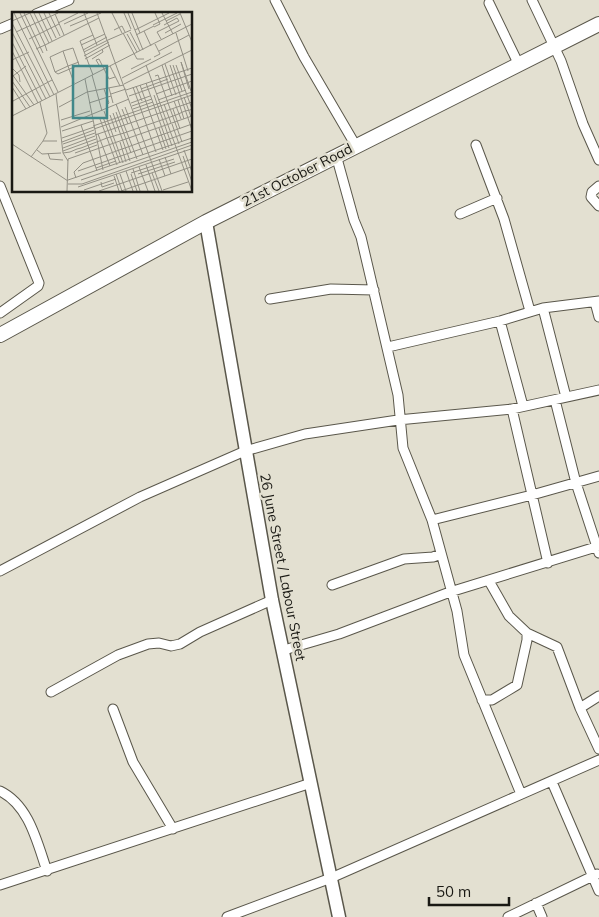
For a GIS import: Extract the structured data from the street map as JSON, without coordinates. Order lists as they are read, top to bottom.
{
  "streets": {
    "main road": ["21st October Road"],
    "street": ["26 June Street / Labour Street"]
  },
  "crossings": [
    ["21st October Road", "26 June Street / Labour Street"]
  ],
  "scale_bar": "50 m"
}
